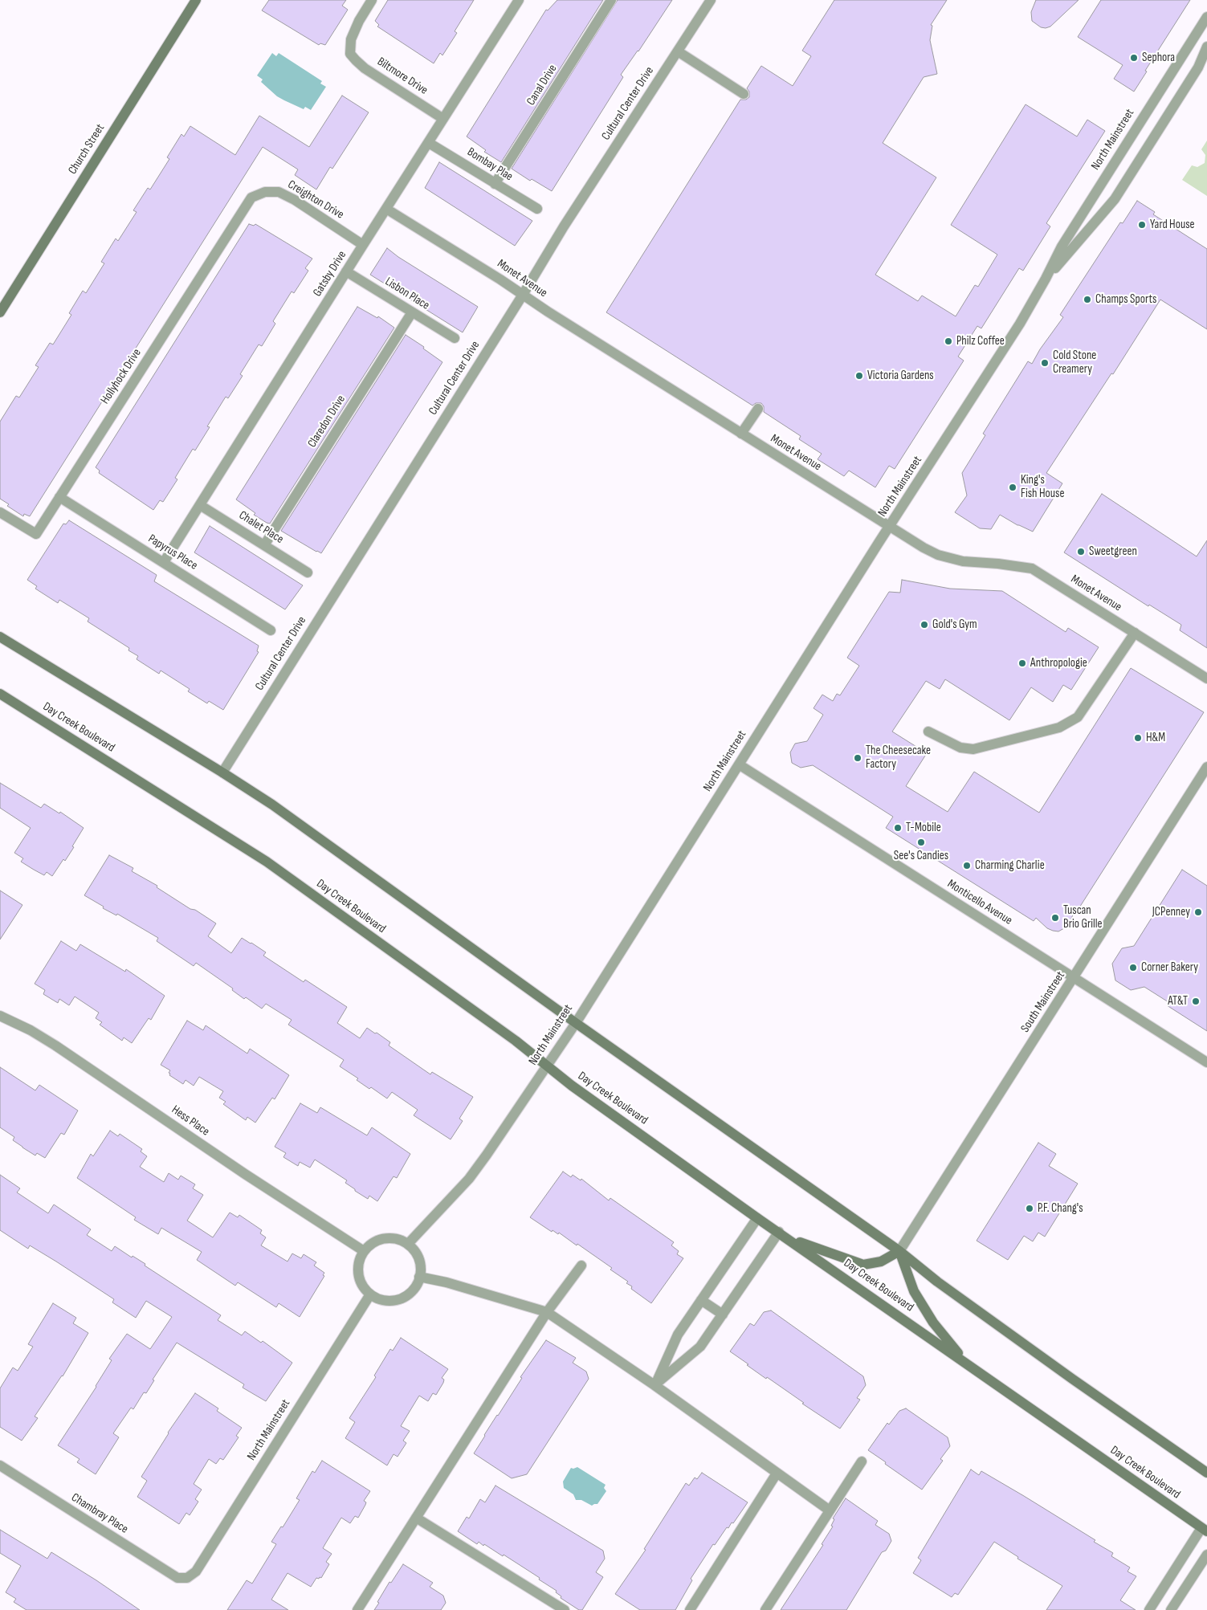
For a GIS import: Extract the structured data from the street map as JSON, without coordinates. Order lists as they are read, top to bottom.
{
  "streets": {
    "main road": ["Church Street", "Day Creek Boulevard"],
    "street": [
      "Biltmore Drive",
      "Canal Drive",
      "Cultural Center Drive",
      "North Mainstreet",
      "Bombay Plae",
      "Creighton Drive",
      "Gatsby Drive",
      "Monet Avenue",
      "Lisbon Place",
      "Hollyhock Drive",
      "Claredon Drive",
      "Chalet Place",
      "Papyrus Place",
      "Monticello Avenue",
      "South Mainstreet",
      "Hess Place",
      "Chambray Place"
    ]
  },
  "crossings": [
    ["Biltmore Drive", "Gatsby Drive"],
    ["Canal Drive", "Bombay Plae"],
    ["Cultural Center Drive", "Monet Avenue"],
    ["North Mainstreet", "Monet Avenue"],
    ["North Mainstreet", "Day Creek Boulevard"],
    ["North Mainstreet", "Monticello Avenue"],
    ["North Mainstreet", "Hess Place"],
    ["North Mainstreet", "Chambray Place"],
    ["Bombay Plae", "Gatsby Drive"],
    ["Creighton Drive", "Gatsby Drive"],
    ["Creighton Drive", "Hollyhock Drive"],
    ["Gatsby Drive", "Monet Avenue"],
    ["Gatsby Drive", "Lisbon Place"],
    ["Gatsby Drive", "Chalet Place"],
    ["Gatsby Drive", "Papyrus Place"],
    ["Lisbon Place", "Claredon Drive"],
    ["Hollyhock Drive", "Papyrus Place"],
    ["Claredon Drive", "Chalet Place"],
    ["Monticello Avenue", "South Mainstreet"]
  ],
  "places": [
    "Sephora",
    "Yard House",
    "Champs Sports",
    "Philz Coffee",
    "Cold Stone Creamery",
    "Victoria Gardens",
    "King's Fish House",
    "Sweetgreen",
    "Gold's Gym",
    "Anthropologie",
    "H&M",
    "The Cheesecake Factory",
    "T-Mobile",
    "See's Candies",
    "Charming Charlie",
    "JCPenney",
    "Tuscan Brio Grille",
    "Corner Bakery",
    "AT&T",
    "P.F. Chang's"
  ]
}
